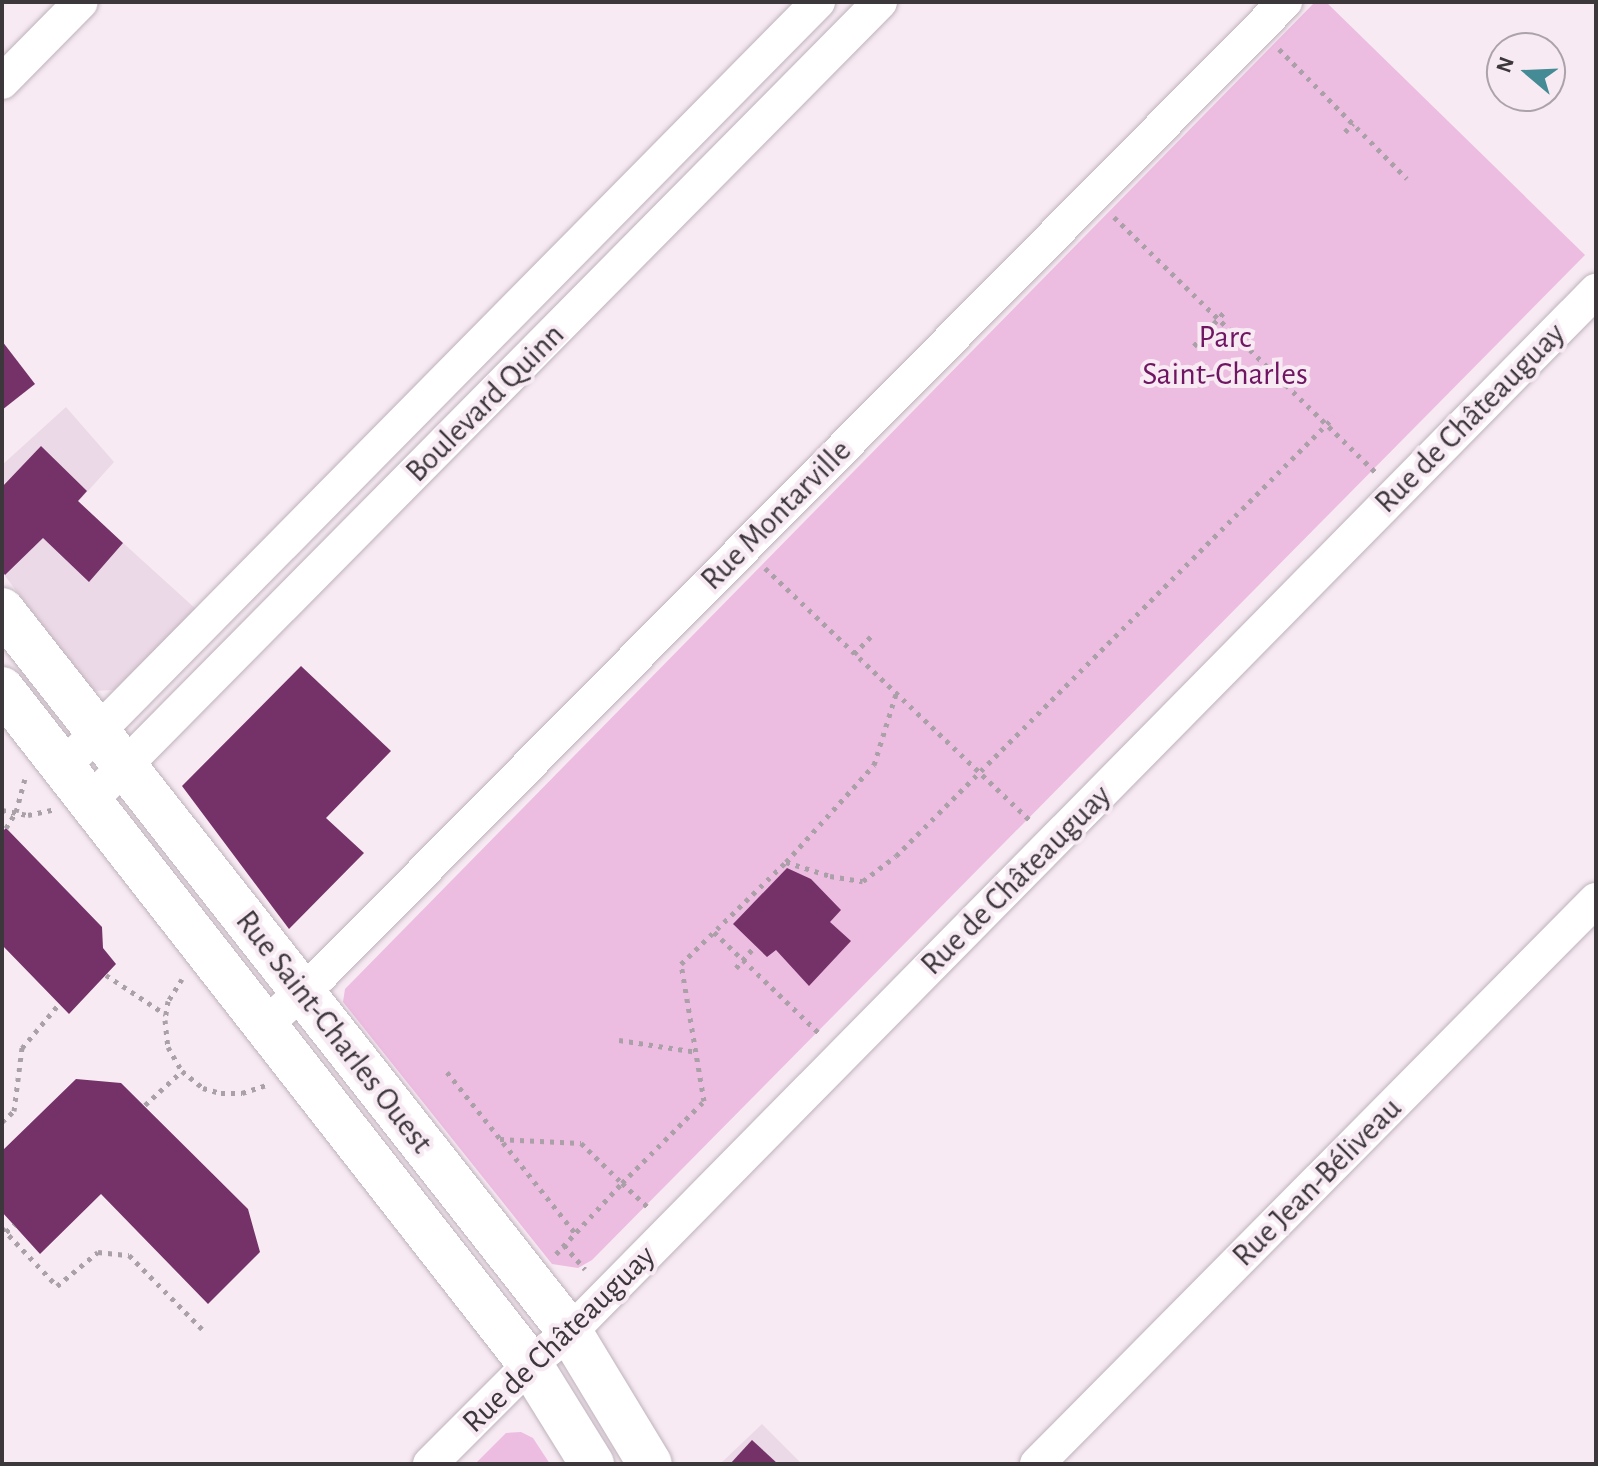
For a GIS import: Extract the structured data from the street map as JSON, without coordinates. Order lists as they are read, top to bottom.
{
  "streets": {
    "street": [
      "Boulevard Quinn",
      "Rue de Châteauguay",
      "Rue Montarville",
      "Rue Saint-Charles Ouest",
      "Rue Jean-Béliveau"
    ]
  },
  "crossings": [
    ["Boulevard Quinn", "Rue Saint-Charles Ouest"],
    ["Rue de Châteauguay", "Rue Saint-Charles Ouest"],
    ["Rue Montarville", "Rue Saint-Charles Ouest"]
  ],
  "parks": ["Parc Saint-Charles"],
  "north": "left"
}
